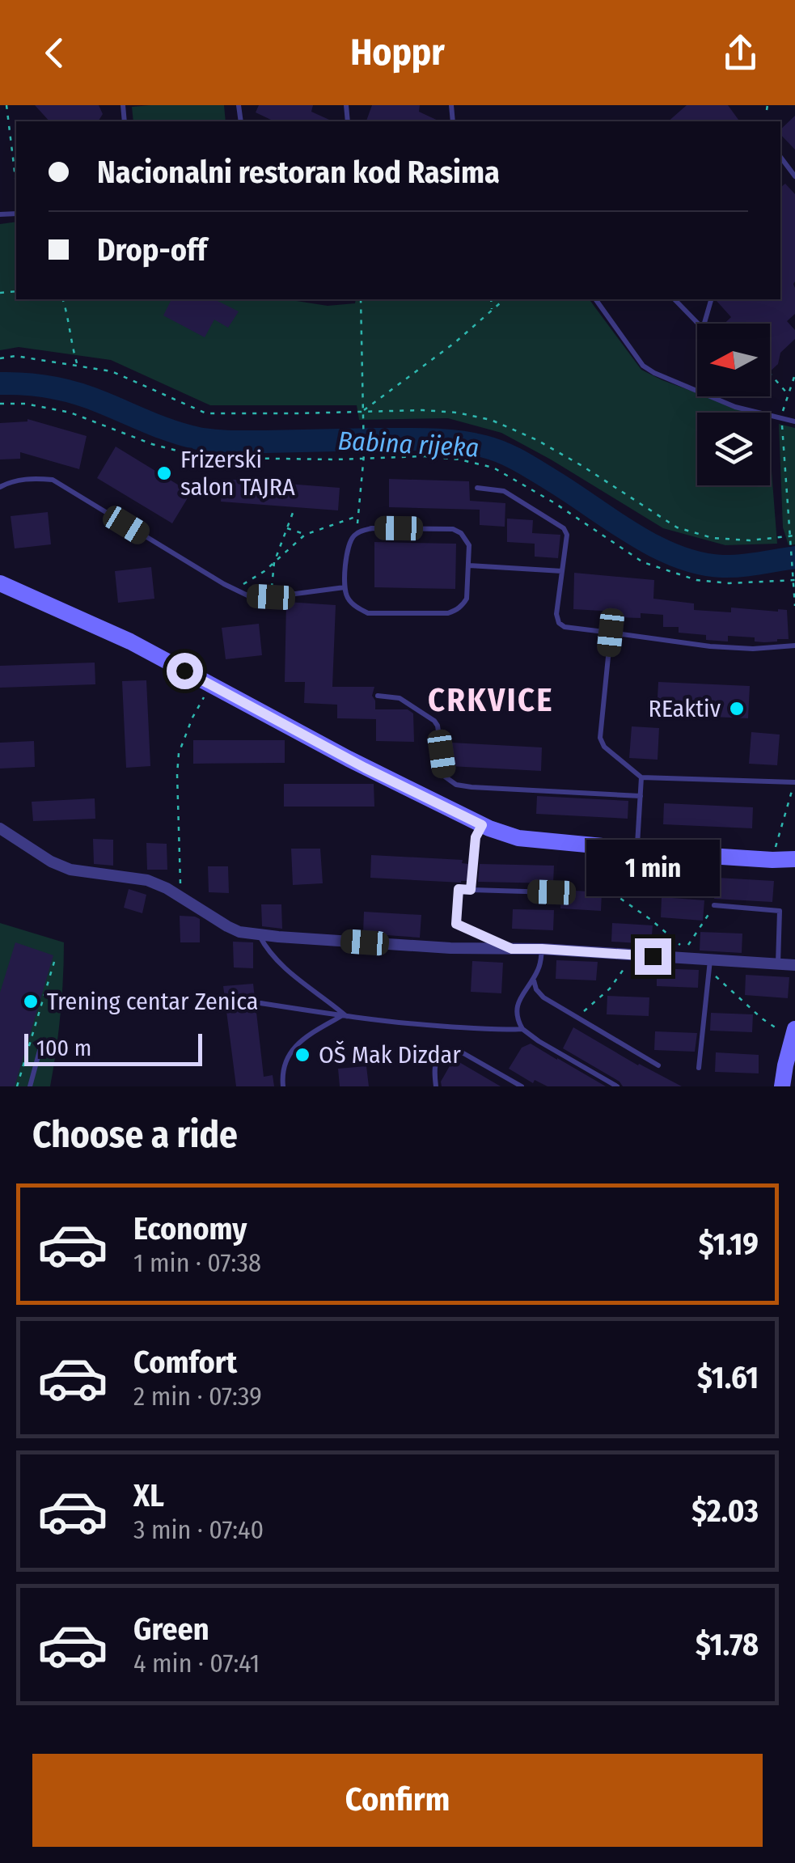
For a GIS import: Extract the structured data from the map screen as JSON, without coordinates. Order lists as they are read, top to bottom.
{
  "districts": ["CRKVICE"],
  "water": ["Babina rijeka"],
  "places": [
    "Frizerski salon TAJRA",
    "REaktiv",
    "Trening centar Zenica",
    "OŠ Mak Dizdar"
  ],
  "scale_bar": "100 m",
  "north": "left",
  "page": {
    "header": "Hoppr",
    "banner": ["Nacionalni restoran kod Rasima", "Drop-off"],
    "bubble": "1 min",
    "scale": "100 m",
    "heading": "Choose a ride",
    "list": [
      {
        "name": "Economy",
        "note": "1 min · 07:38",
        "value": "$1.19"
      },
      {
        "name": "Comfort",
        "note": "2 min · 07:39",
        "value": "$1.61"
      },
      {
        "name": "XL",
        "note": "3 min · 07:40",
        "value": "$2.03"
      },
      {
        "name": "Green",
        "note": "4 min · 07:41",
        "value": "$1.78"
      }
    ],
    "buttons": "Confirm"
  }
}
